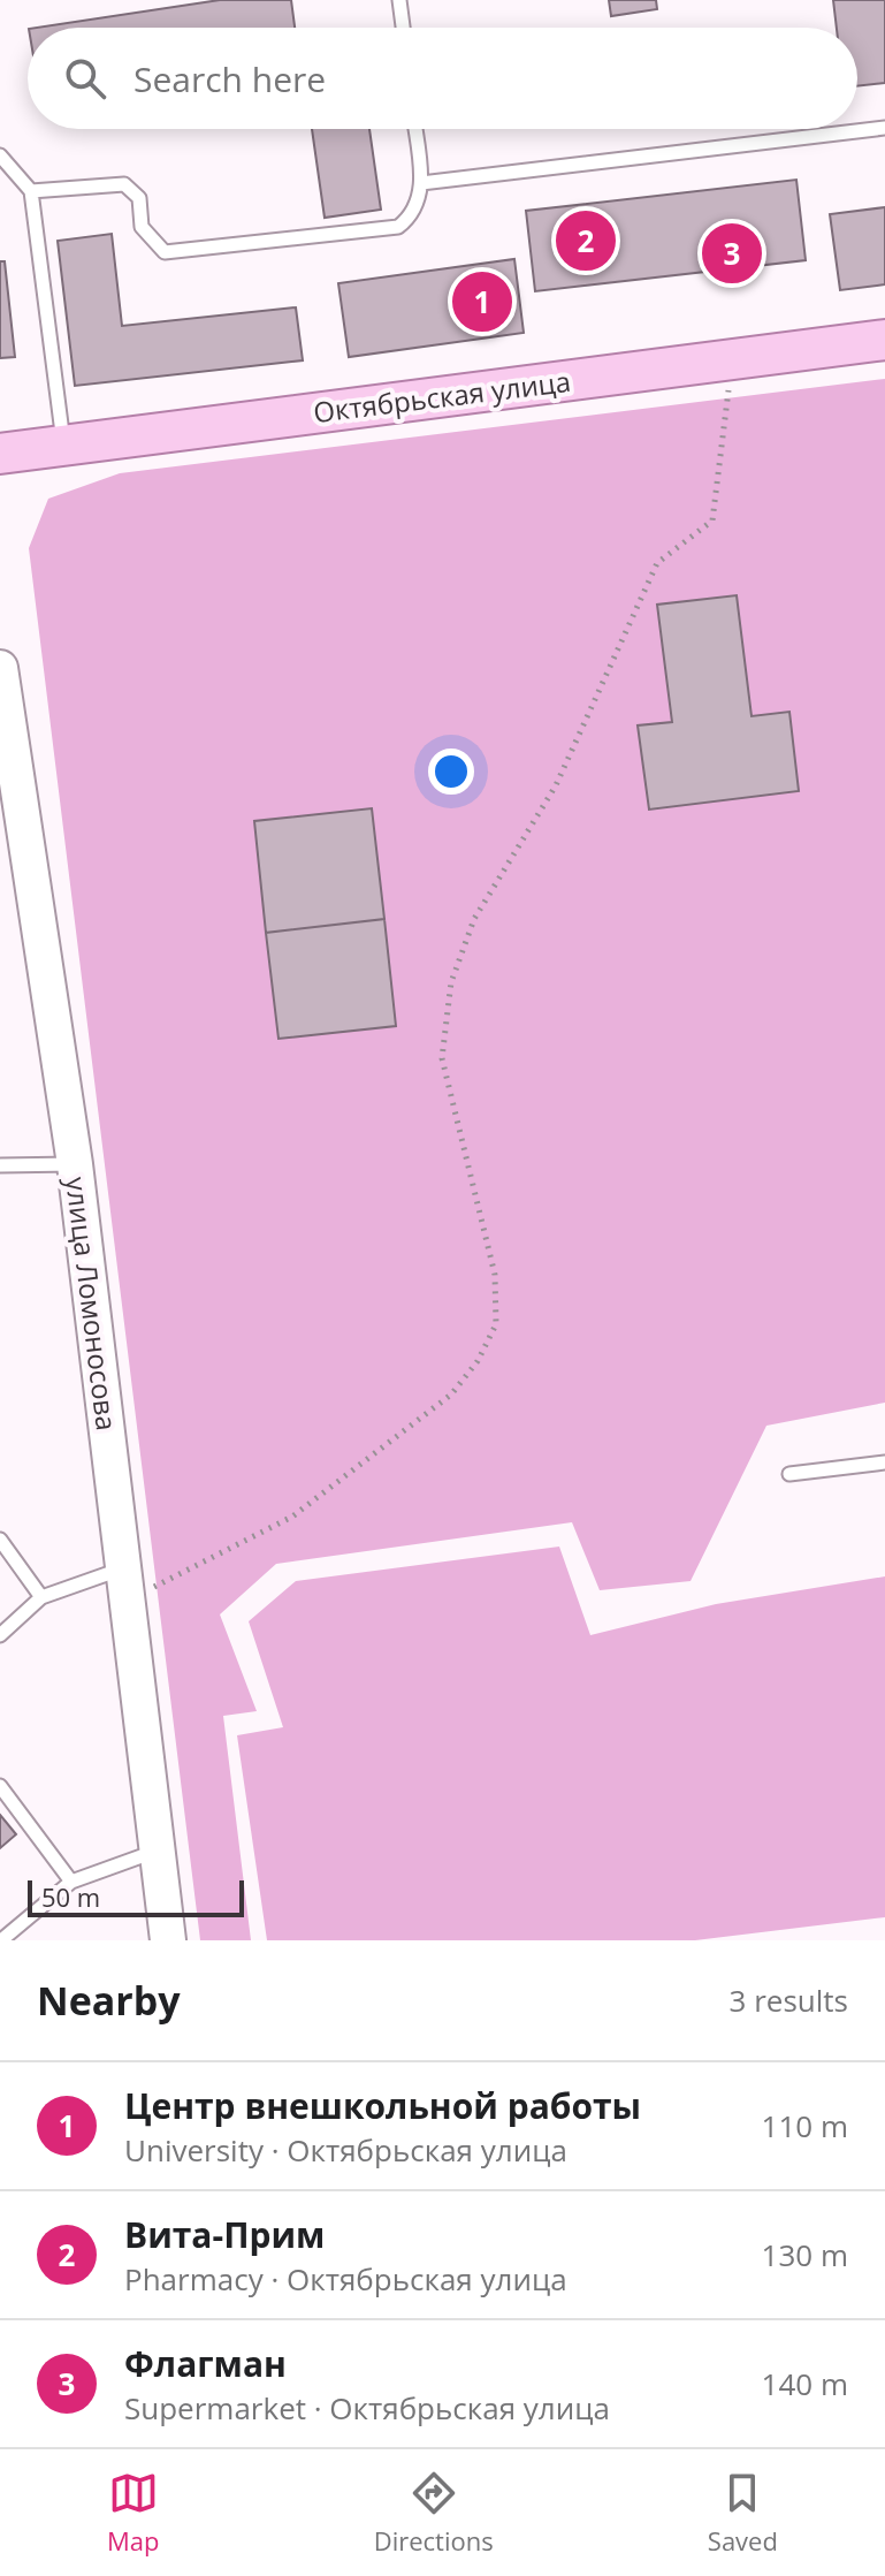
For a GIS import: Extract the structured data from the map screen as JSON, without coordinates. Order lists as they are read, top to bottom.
{
  "streets": {
    "main road": ["Октябрьская улица", "улица Ломоносова"]
  },
  "scale_bar": "50 m",
  "page": {
    "search": "Search here",
    "pins": ["2", "3", "1"],
    "scale": "50 m",
    "heading": ["Nearby", "3 results"],
    "list": [
      {
        "mark": "1",
        "name": "Центр внешкольной работы",
        "note": "University · Октябрьская улица",
        "value": "110 m"
      },
      {
        "mark": "2",
        "name": "Вита-Прим",
        "note": "Pharmacy · Октябрьская улица",
        "value": "130 m"
      },
      {
        "mark": "3",
        "name": "Флагман",
        "note": "Supermarket · Октябрьская улица",
        "value": "140 m"
      }
    ],
    "nav": ["Map", "Directions", "Saved"]
  }
}
